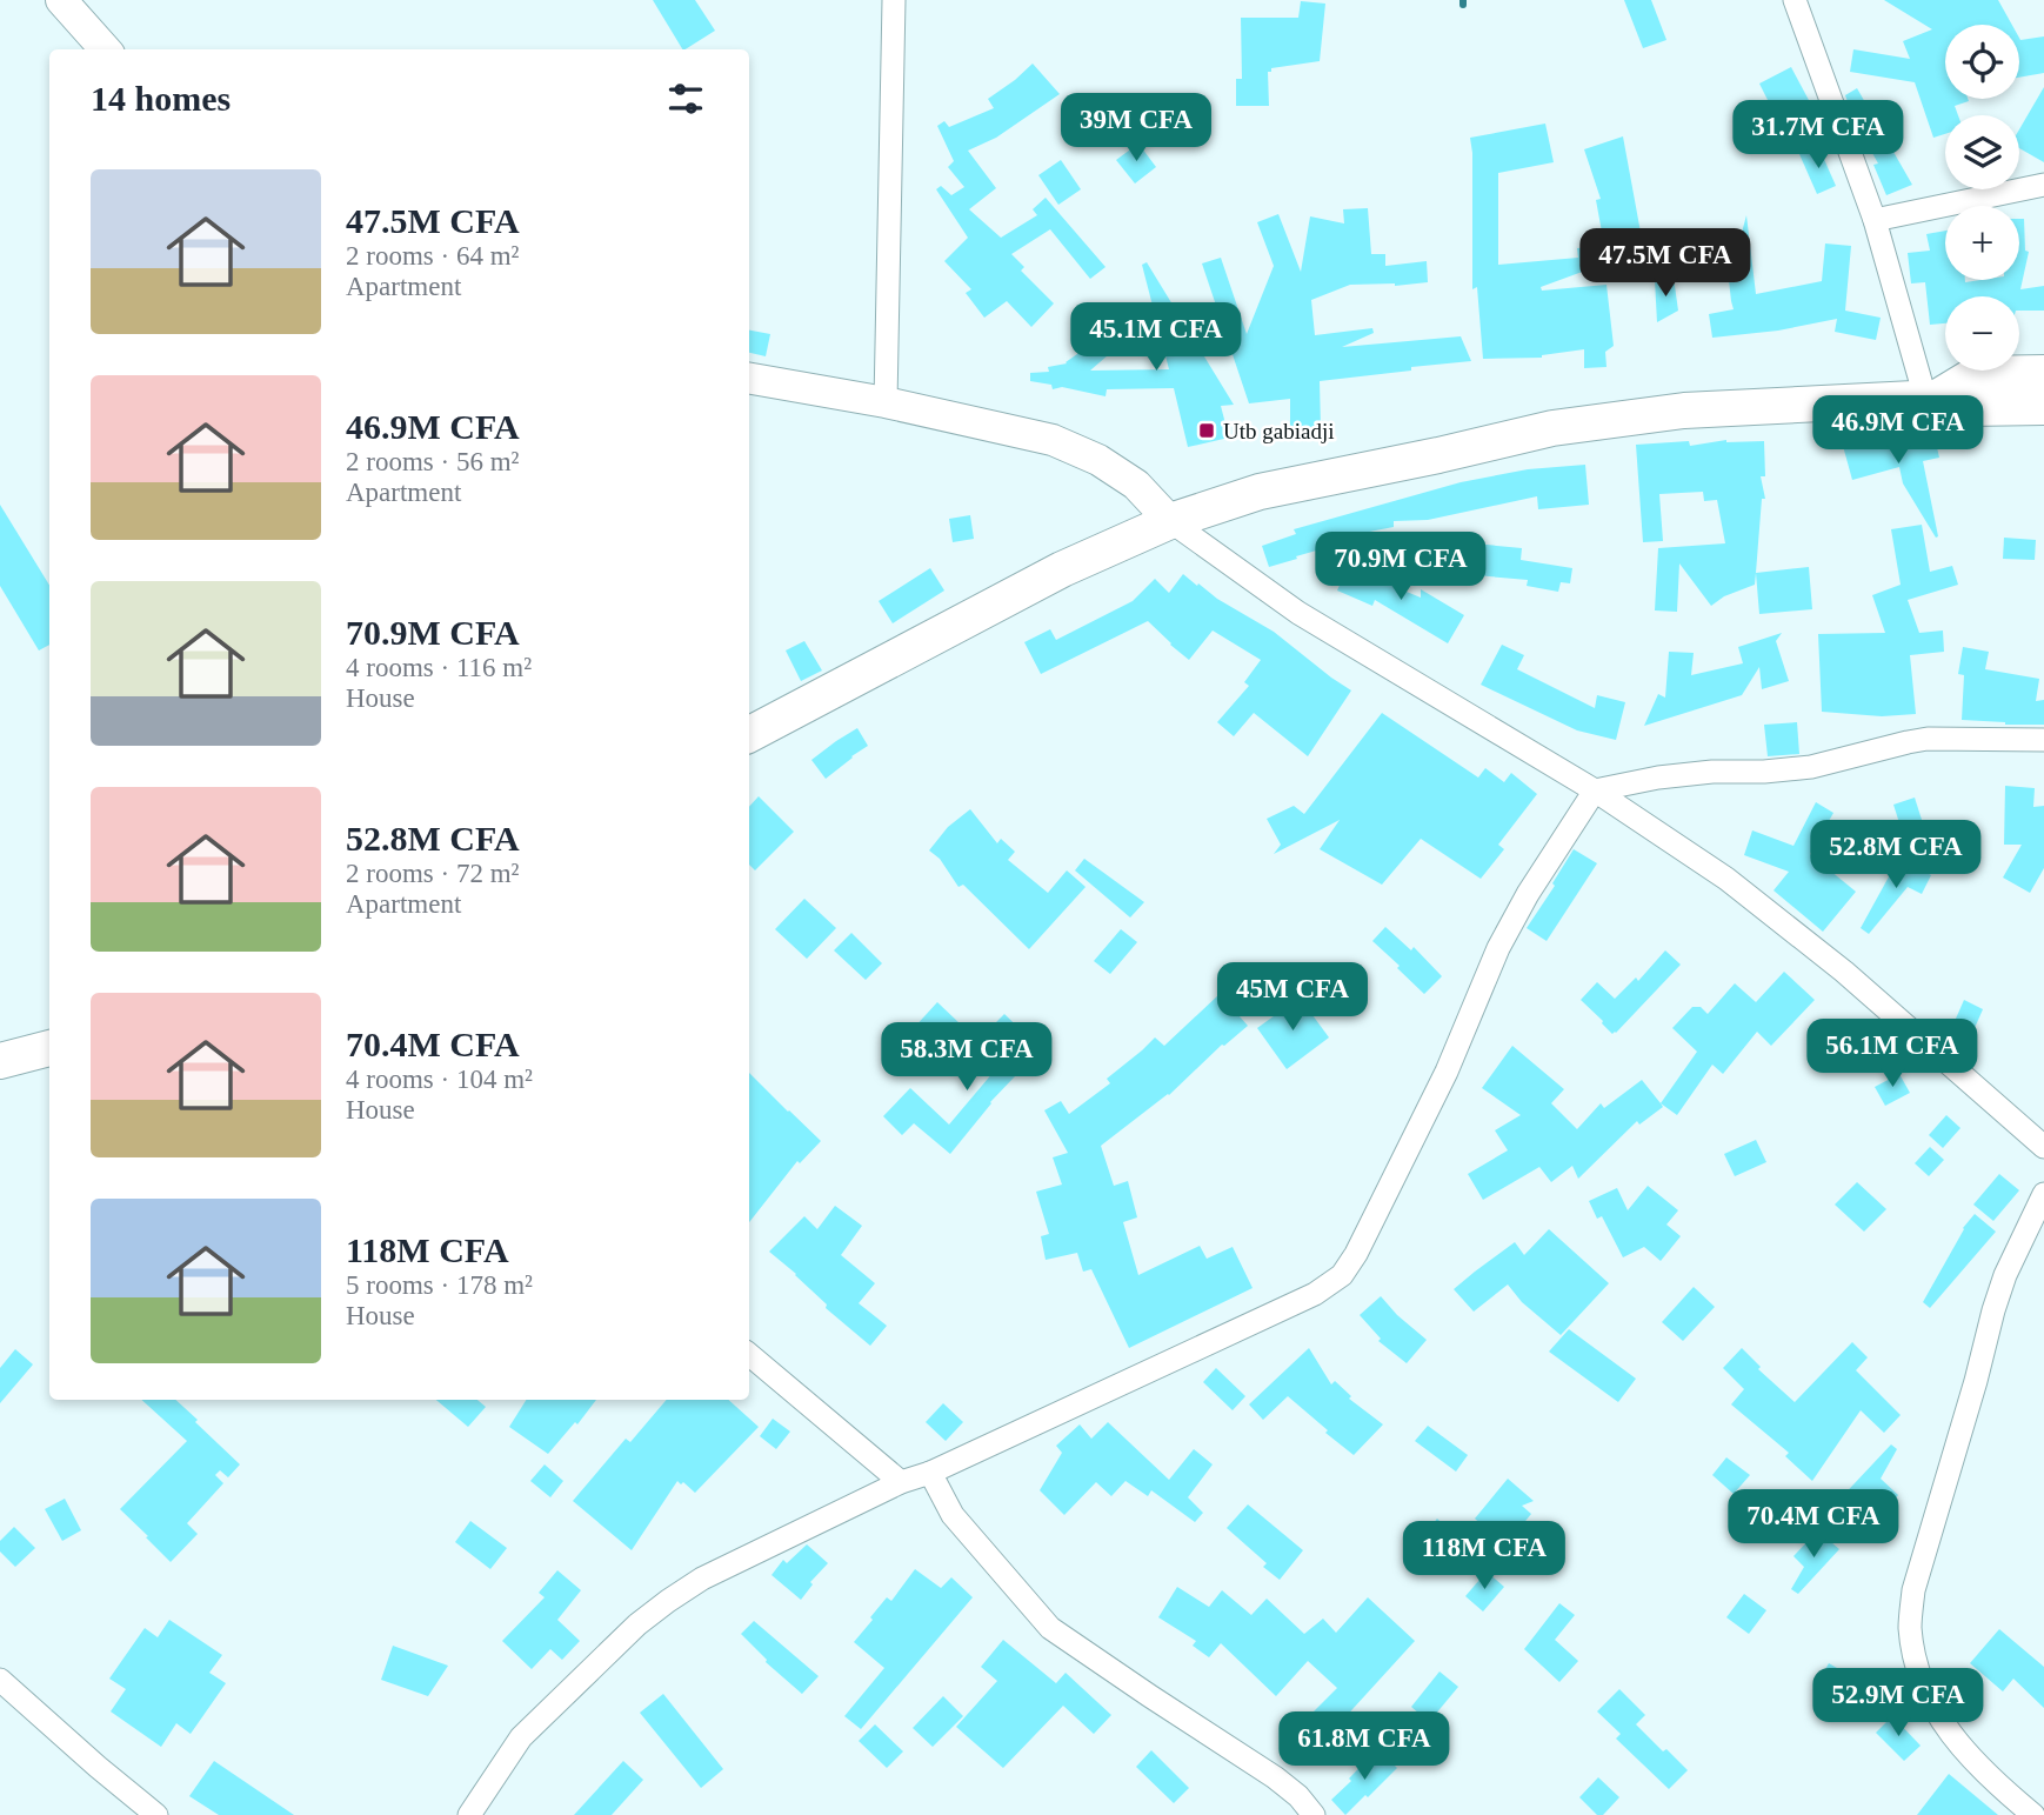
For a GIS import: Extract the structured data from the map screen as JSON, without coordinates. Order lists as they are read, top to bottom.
{
  "places": {
    "transit": ["Utb gabiadji"]
  },
  "page": {
    "map_buttons": ["+", "−"],
    "heading": "14 homes",
    "price": [
      "39M CFA",
      "31.7M CFA",
      "47.5M CFA",
      "45.1M CFA",
      "46.9M CFA",
      "70.9M CFA",
      "52.8M CFA",
      "45M CFA",
      "56.1M CFA",
      "58.3M CFA",
      "70.4M CFA",
      "118M CFA",
      "52.9M CFA",
      "61.8M CFA"
    ],
    "list": [
      {
        "name": "47.5M CFA",
        "note": "2 rooms · 64 m² · Apartment"
      },
      {
        "name": "46.9M CFA",
        "note": "2 rooms · 56 m² · Apartment"
      },
      {
        "name": "70.9M CFA",
        "note": "4 rooms · 116 m² · House"
      },
      {
        "name": "52.8M CFA",
        "note": "2 rooms · 72 m² · Apartment"
      },
      {
        "name": "70.4M CFA",
        "note": "4 rooms · 104 m² · House"
      },
      {
        "name": "118M CFA",
        "note": "5 rooms · 178 m² · House"
      }
    ]
  }
}
